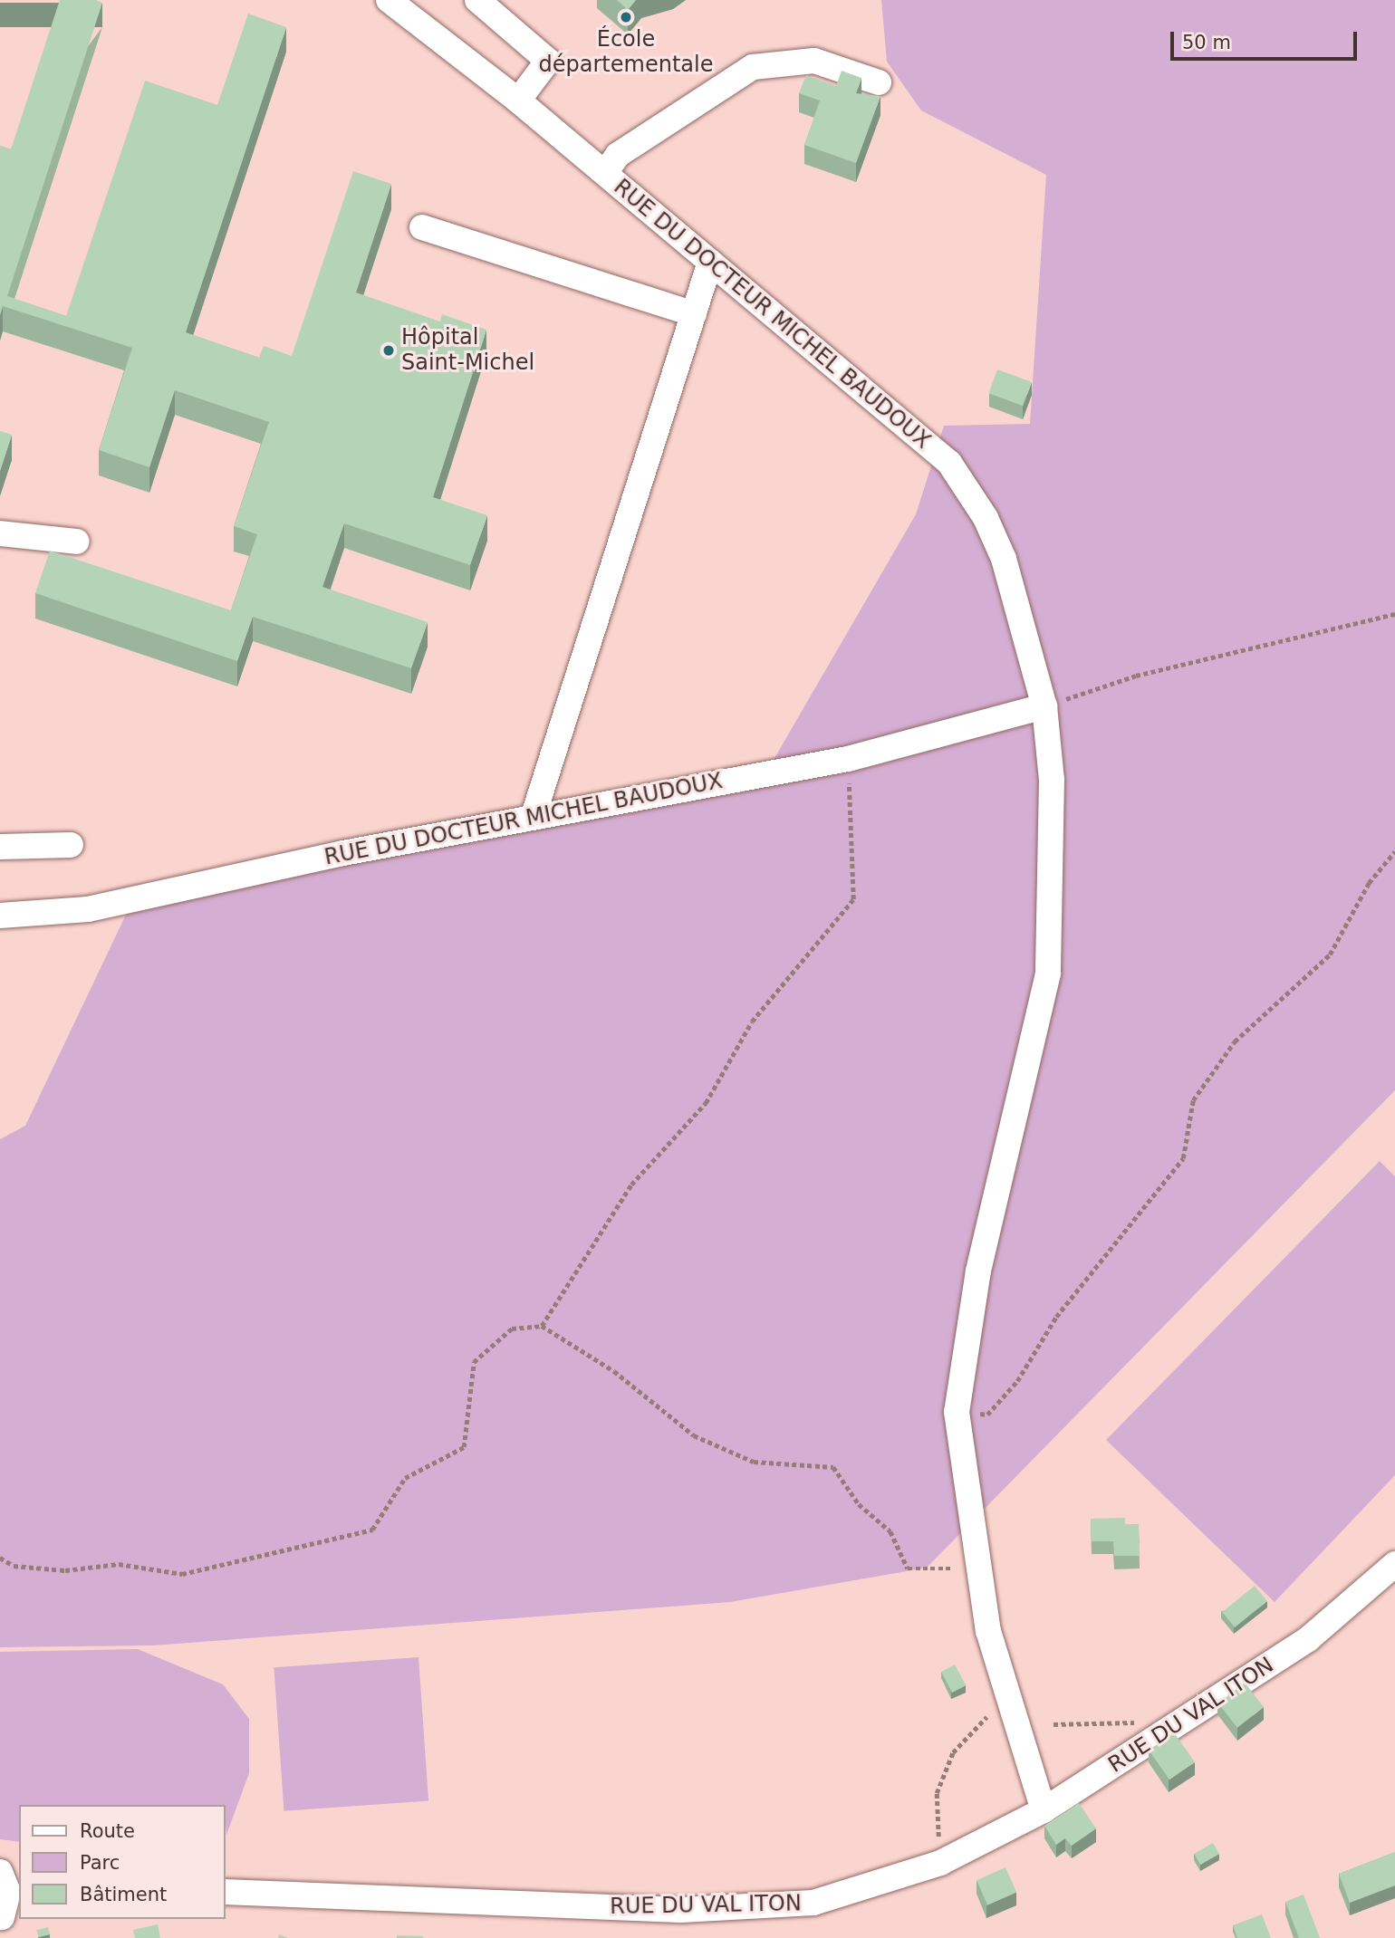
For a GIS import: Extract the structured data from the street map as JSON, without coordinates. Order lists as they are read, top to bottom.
{
  "streets": {
    "street": ["RUE DU DOCTEUR MICHEL BAUDOUX", "RUE DU VAL ITON"]
  },
  "crossings": [
    ["RUE DU DOCTEUR MICHEL BAUDOUX", "RUE DU VAL ITON"]
  ],
  "places": ["École départementale", "Hôpital Saint-Michel"],
  "legend": ["Route", "Parc", "Bâtiment"],
  "scale_bar": "50 m"
}
